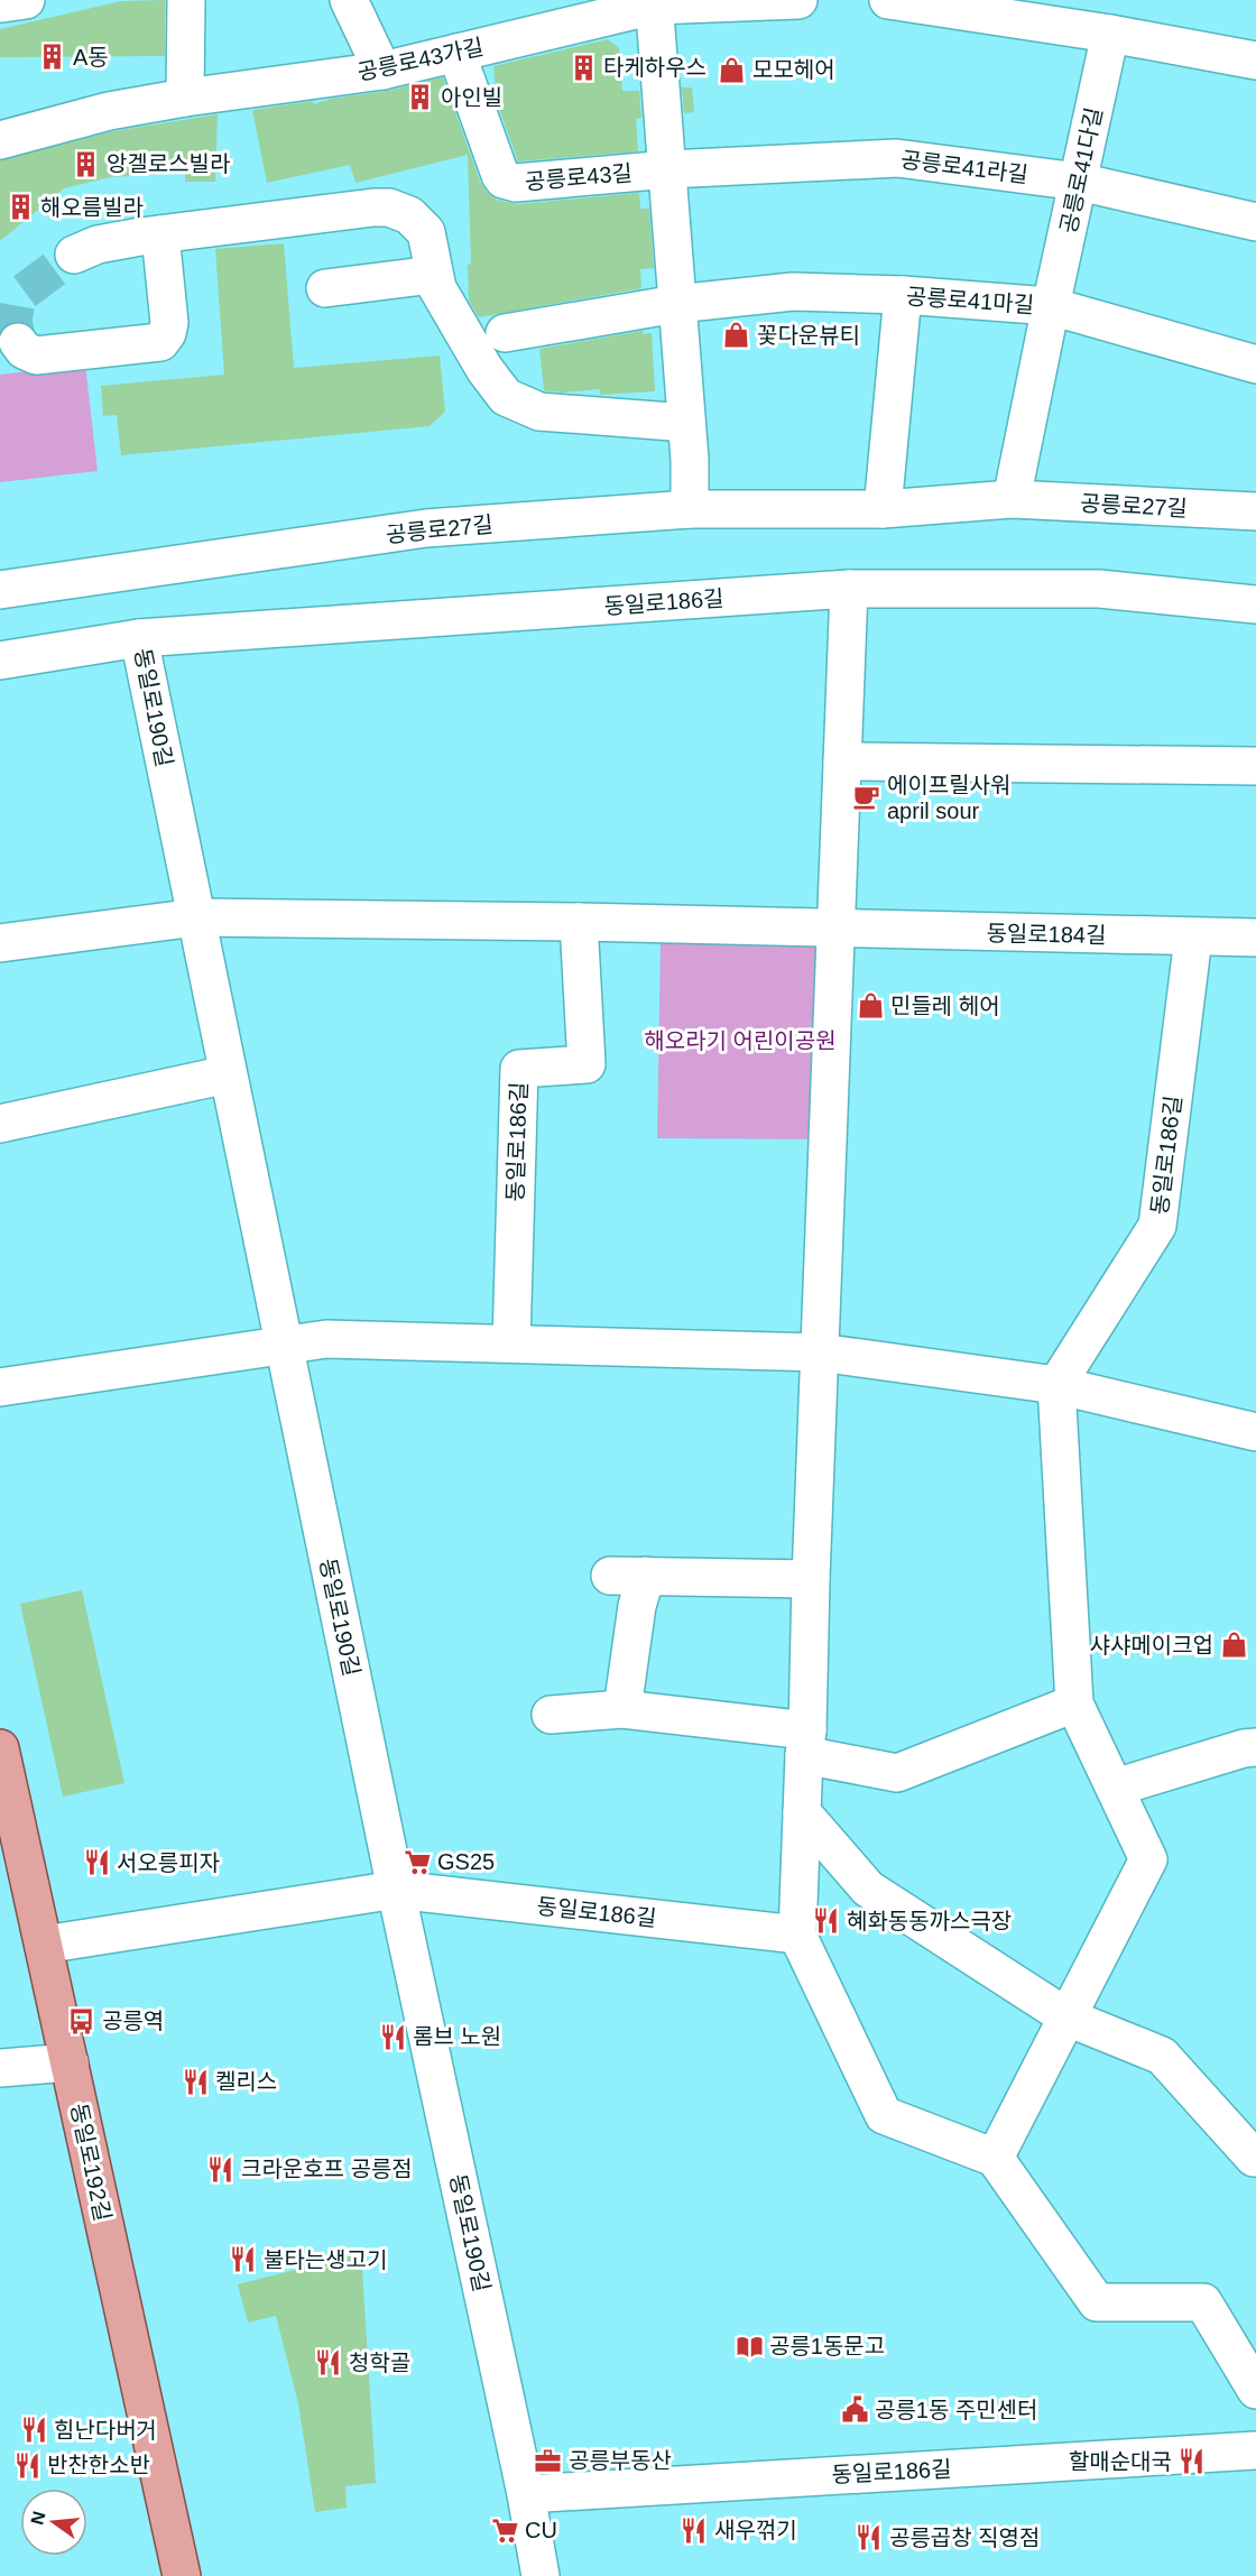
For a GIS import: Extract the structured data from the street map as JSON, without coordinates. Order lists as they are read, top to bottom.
{
  "streets": {
    "main road": ["동일로192길"],
    "street": [
      "공릉로43가길",
      "공릉로41라길",
      "공릉로41다길",
      "공릉로43길",
      "공릉로41마길",
      "공릉로27길",
      "동일로186길",
      "동일로190길",
      "동일로184길"
    ]
  },
  "crossings": [
    ["공릉로43가길", "공릉로43길"],
    ["공릉로41라길", "공릉로41다길"],
    ["공릉로41라길", "공릉로43길"],
    ["공릉로41다길", "공릉로41마길"],
    ["동일로186길", "동일로190길"],
    ["동일로186길", "동일로184길"]
  ],
  "parks": ["해오라기 어린이공원"],
  "places": {
    "building": [
      "A동",
      "타케하우스",
      "아인빌",
      "앙겔로스빌라",
      "해오름빌라"
    ],
    "shop": [
      "모모헤어",
      "꽃다운뷰티",
      "민들레 헤어",
      "샤샤메이크업"
    ],
    "cafe": ["에이프릴사워 april sour"],
    "supermarket": ["GS25", "CU"],
    "restaurant": [
      "서오릉피자",
      "혜화동동까스극장",
      "롬브 노원",
      "켈리스",
      "크라운호프 공릉점",
      "불타는생고기",
      "청학골",
      "힘난다버거",
      "할매순대국",
      "반찬한소반",
      "새우꺾기",
      "공릉곱창 직영점"
    ],
    "bus stop": ["공릉역"],
    "library": ["공릉1동문고"],
    "public building": ["공릉1동 주민센터"],
    "office": ["공릉부동산"]
  },
  "north": "left"
}
